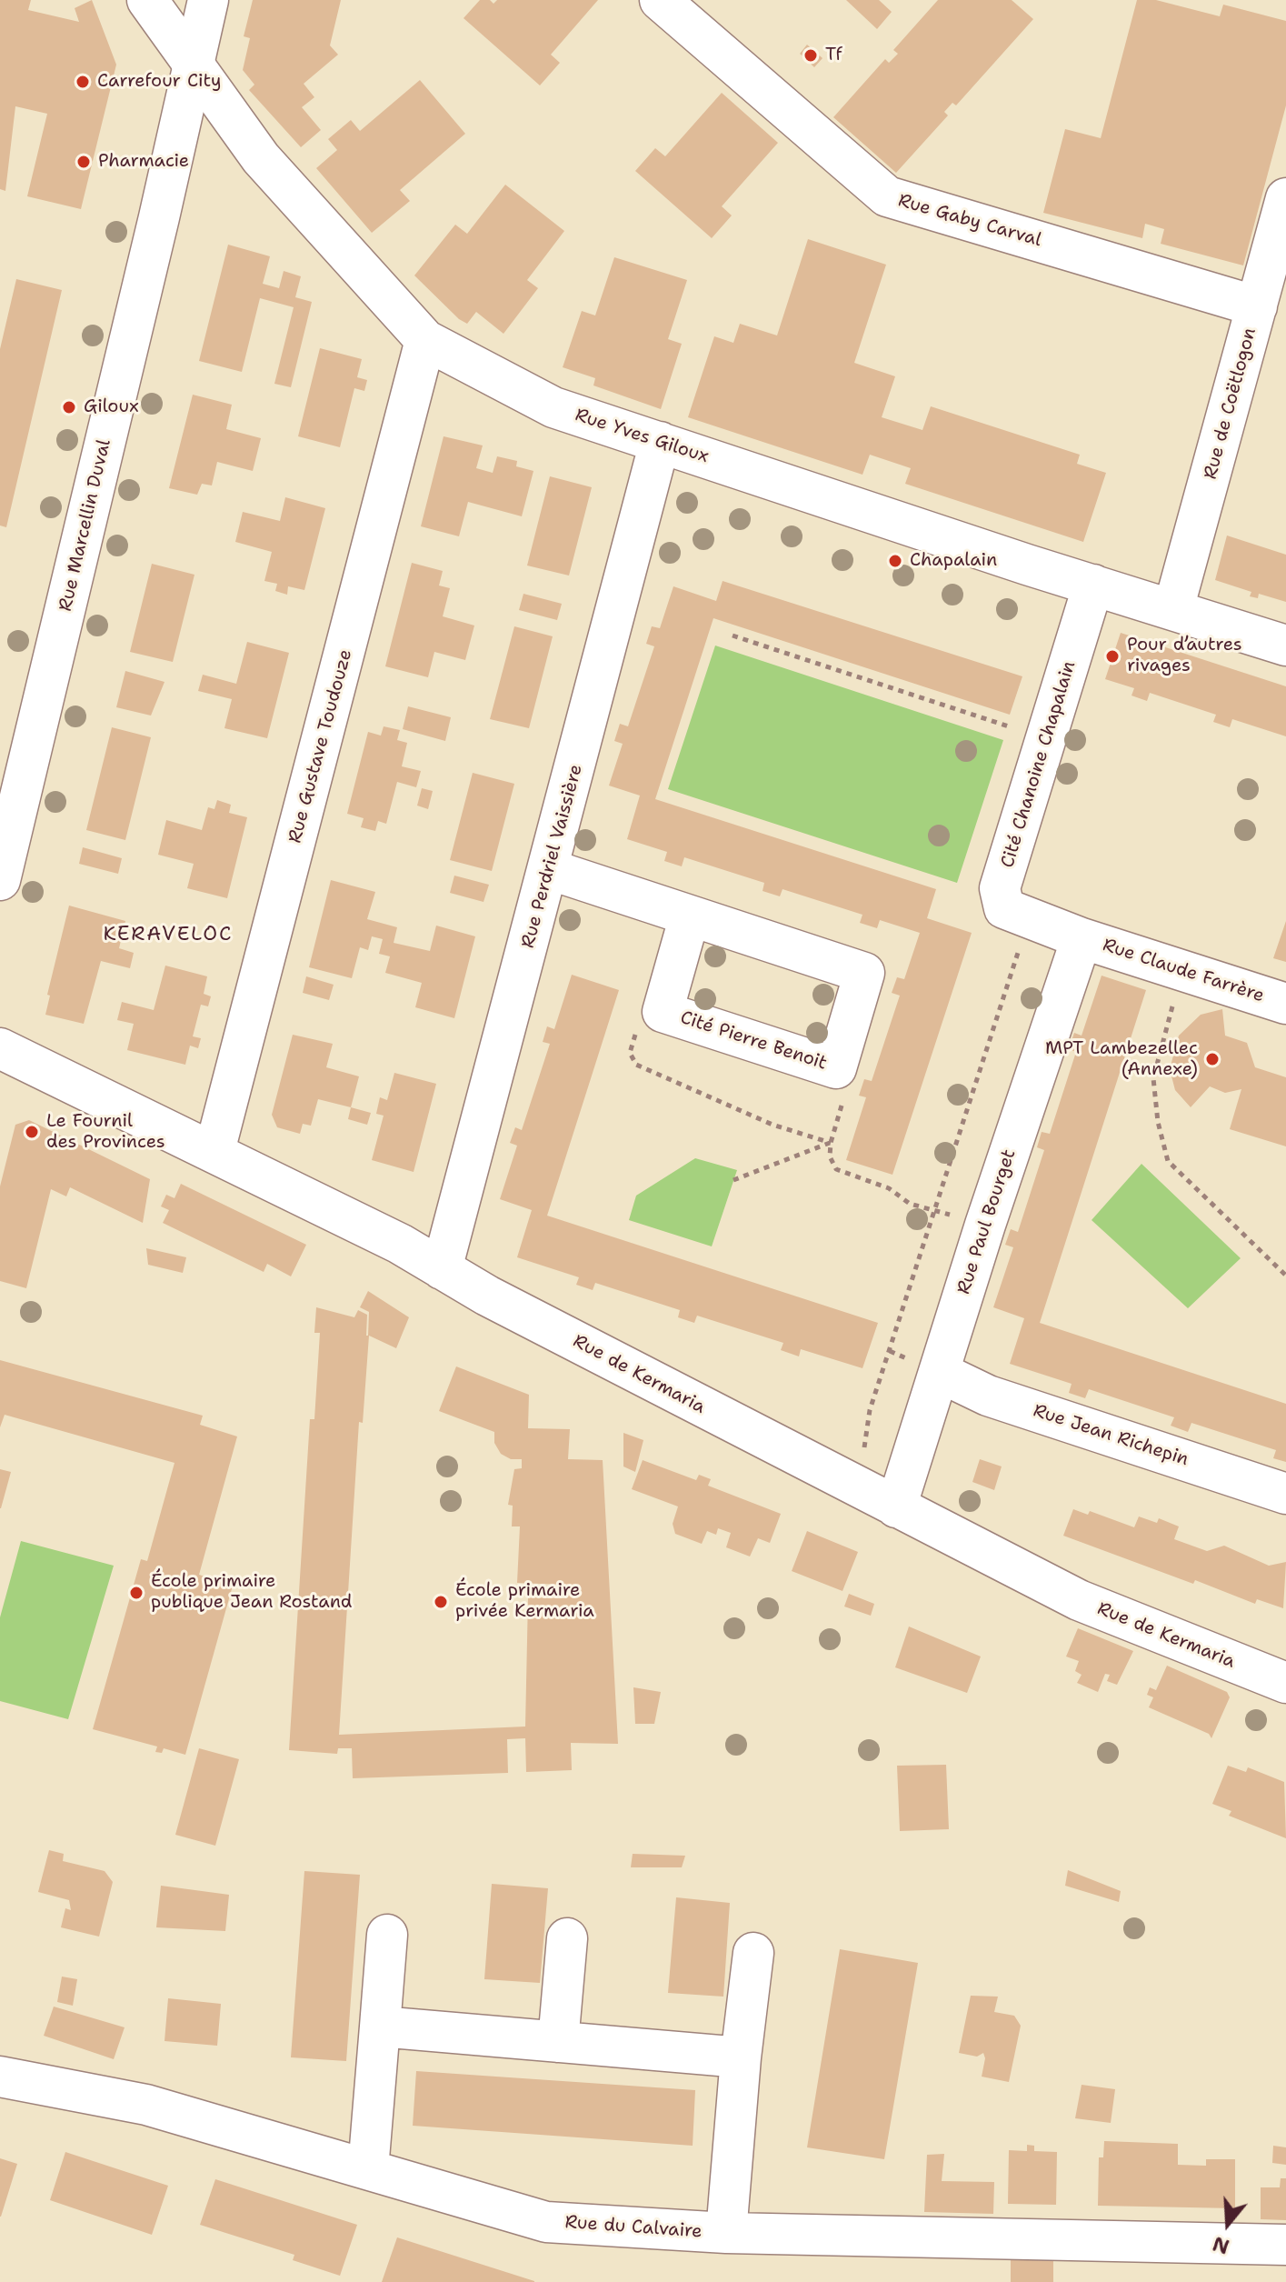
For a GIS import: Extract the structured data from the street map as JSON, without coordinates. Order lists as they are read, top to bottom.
{
  "streets": {
    "street": [
      "Rue Gaby Carval",
      "Rue de Coëtlogon",
      "Rue Yves Giloux",
      "Rue Marcellin Duval",
      "Rue Gustave Toudouze",
      "Cité Chanoine Chapalain",
      "Rue Perdriel Vaissière",
      "Rue Claude Farrère",
      "Cité Pierre Benoit",
      "Rue Paul Bourget",
      "Rue de Kermaria",
      "Rue Jean Richepin",
      "Rue du Calvaire"
    ]
  },
  "crossings": [
    ["Rue Gaby Carval", "Rue de Coëtlogon"],
    ["Rue de Coëtlogon", "Rue Yves Giloux"],
    ["Rue Yves Giloux", "Rue Marcellin Duval"],
    ["Rue Yves Giloux", "Rue Gustave Toudouze"],
    ["Rue Yves Giloux", "Cité Chanoine Chapalain"],
    ["Rue Yves Giloux", "Rue Perdriel Vaissière"],
    ["Rue Gustave Toudouze", "Rue de Kermaria"],
    ["Cité Chanoine Chapalain", "Rue Claude Farrère"],
    ["Cité Chanoine Chapalain", "Rue Paul Bourget"],
    ["Rue Perdriel Vaissière", "Cité Pierre Benoit"],
    ["Rue Perdriel Vaissière", "Rue de Kermaria"],
    ["Rue Claude Farrère", "Rue Paul Bourget"],
    ["Rue Paul Bourget", "Rue de Kermaria"],
    ["Rue Paul Bourget", "Rue Jean Richepin"]
  ],
  "districts": ["KERAVELOC"],
  "places": [
    "Tf",
    "Carrefour City",
    "Pharmacie",
    "Giloux",
    "Chapalain",
    "Pour d’autres rivages",
    "MPT Lambezellec (Annexe)",
    "Le Fournil des Provinces",
    "École primaire publique Jean Rostand",
    "École primaire privée Kermaria"
  ],
  "north": "bottom"
}
